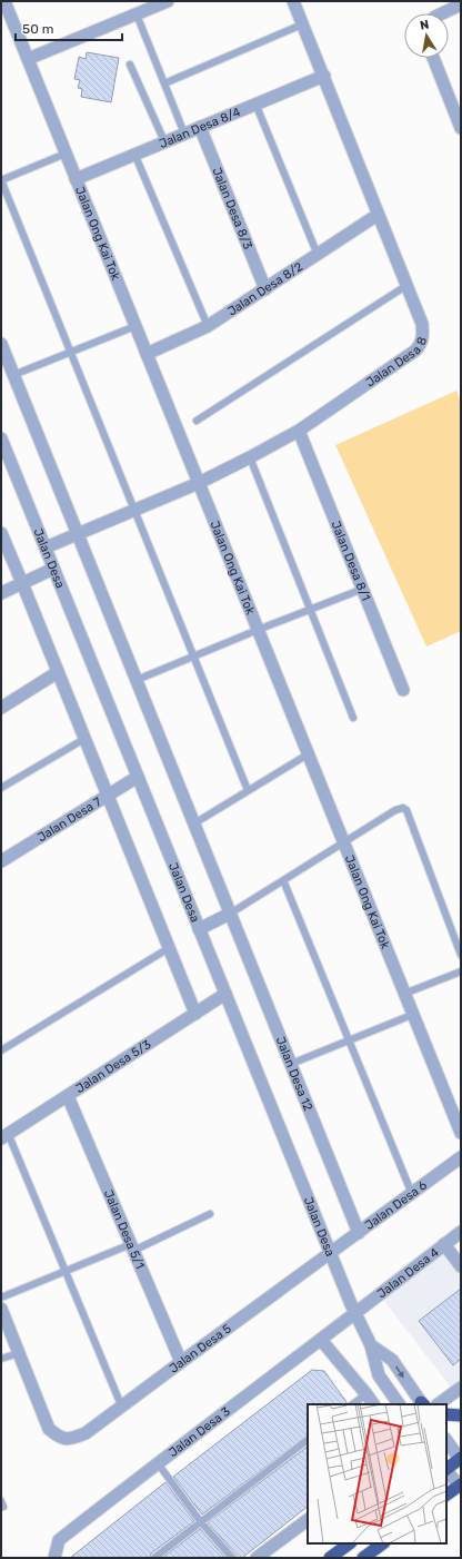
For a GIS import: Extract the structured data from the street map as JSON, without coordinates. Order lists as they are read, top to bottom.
{
  "streets": {
    "street": [
      "Jalan Desa 8/4",
      "Jalan Desa 8/3",
      "Jalan Ong Kai Tok",
      "Jalan Desa 8/2",
      "Jalan Desa 8",
      "Jalan Desa",
      "Jalan Desa 8/1",
      "Jalan Desa 7",
      "Jalan Desa 5/3",
      "Jalan Desa 12",
      "Jalan Desa 6",
      "Jalan Desa 5/1",
      "Jalan Desa 4",
      "Jalan Desa 5",
      "Jalan Desa 3"
    ]
  },
  "crossings": [
    ["Jalan Desa 8/4", "Jalan Desa 8/3"],
    ["Jalan Desa 8/4", "Jalan Ong Kai Tok"],
    ["Jalan Desa 8/4", "Jalan Desa 8"],
    ["Jalan Desa 8/3", "Jalan Desa 8/2"],
    ["Jalan Ong Kai Tok", "Jalan Desa 8/2"],
    ["Jalan Ong Kai Tok", "Jalan Desa 8"],
    ["Jalan Desa 8/2", "Jalan Desa 8"],
    ["Jalan Desa 8", "Jalan Desa"],
    ["Jalan Desa 8", "Jalan Desa 8/1"],
    ["Jalan Desa", "Jalan Desa 7"],
    ["Jalan Desa", "Jalan Desa 5/3"],
    ["Jalan Desa", "Jalan Desa 6"],
    ["Jalan Desa", "Jalan Desa 4"],
    ["Jalan Desa", "Jalan Desa 5"],
    ["Jalan Desa", "Jalan Desa 3"],
    ["Jalan Desa 5/3", "Jalan Desa 5/1"],
    ["Jalan Desa 12", "Jalan Desa 6"],
    ["Jalan Desa 6", "Jalan Desa 5"],
    ["Jalan Desa 5/1", "Jalan Desa 5"],
    ["Jalan Desa 4", "Jalan Desa 3"]
  ],
  "scale_bar": "50 m",
  "north": "top"
}
